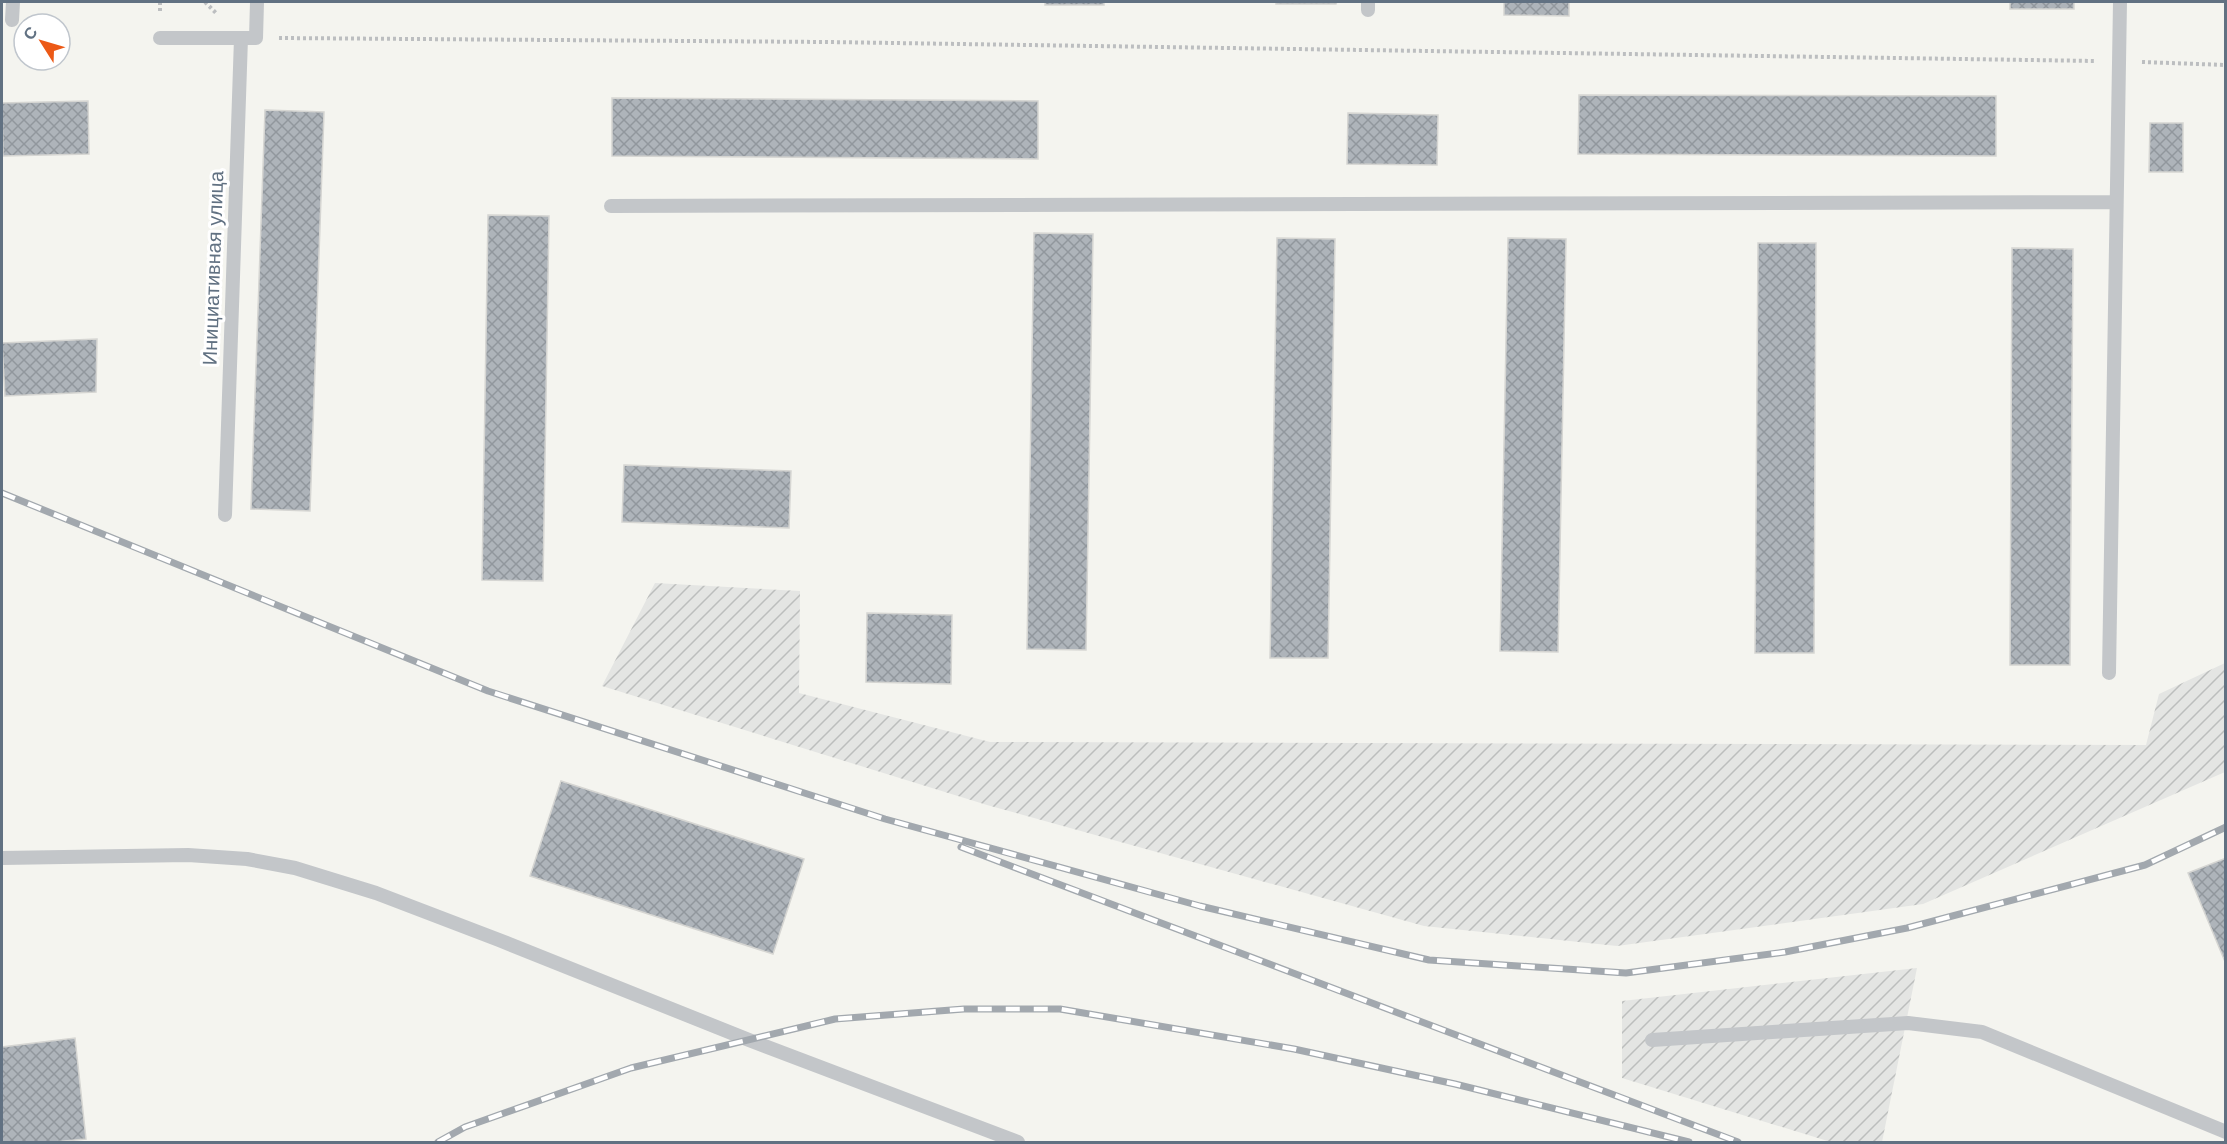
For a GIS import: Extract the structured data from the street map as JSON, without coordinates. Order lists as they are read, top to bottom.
{
  "streets": {
    "lane": ["Инициативная улица"]
  },
  "north": "top left"
}
